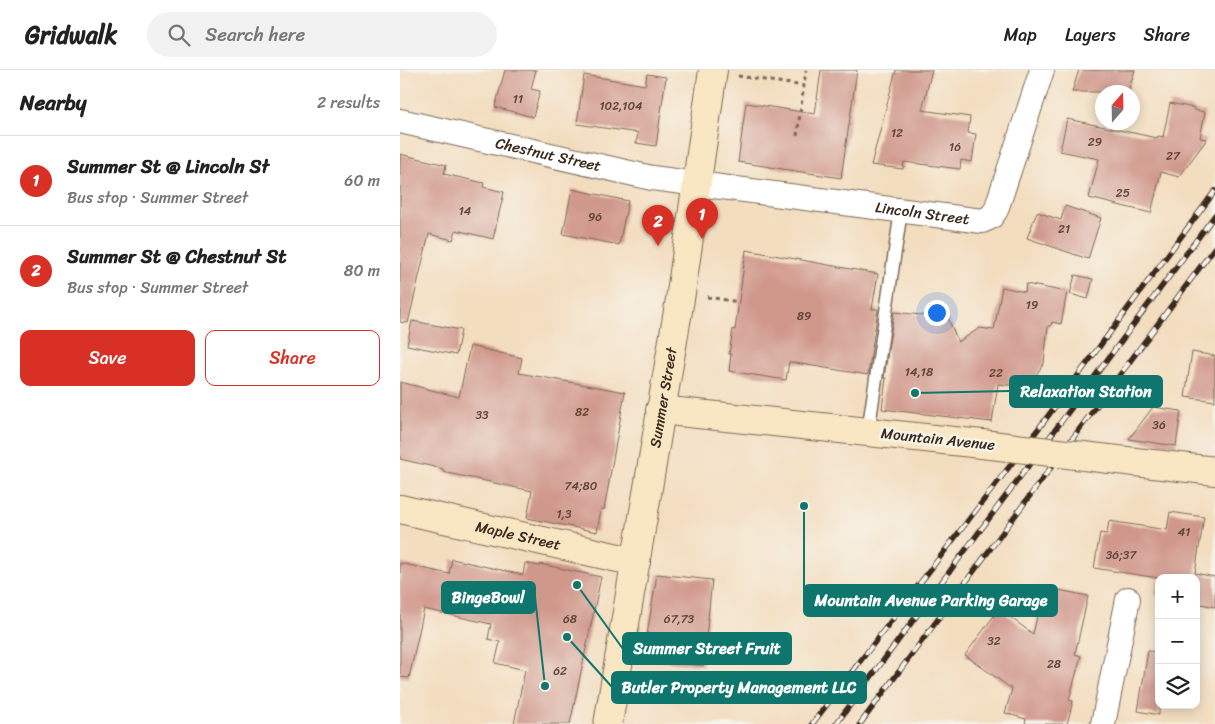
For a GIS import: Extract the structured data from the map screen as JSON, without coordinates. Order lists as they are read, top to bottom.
{
  "streets": {
    "street": [
      "Chestnut Street",
      "Lincoln Street",
      "Summer Street",
      "Mountain Avenue",
      "Maple Street"
    ]
  },
  "crossings": [
    ["Chestnut Street", "Lincoln Street"],
    ["Chestnut Street", "Summer Street"],
    ["Lincoln Street", "Summer Street"],
    ["Summer Street", "Mountain Avenue"],
    ["Summer Street", "Maple Street"]
  ],
  "places": [
    "Relaxation Station",
    "Mountain Avenue Parking Garage",
    "Summer Street Fruit",
    "Butler Property Management LLC",
    "BingeBowl"
  ],
  "house_numbers": [
    "11",
    "102,104",
    "12",
    "29",
    "16",
    "27",
    "25",
    "14",
    "96",
    "21",
    "19",
    "89",
    "14,18",
    "22",
    "82",
    "33",
    "36",
    "74;80",
    "1,3",
    "41",
    "36;37",
    "68",
    "67,73",
    "32",
    "28",
    "62"
  ],
  "north": "top",
  "page": {
    "header": "Gridwalk",
    "search": "Search here",
    "nav": ["Map", "Layers", "Share"],
    "heading": ["Nearby", "2 results"],
    "list": [
      {
        "mark": "1",
        "name": "Summer St @ Lincoln St",
        "note": "Bus stop · Summer Street",
        "value": "60 m"
      },
      {
        "mark": "2",
        "name": "Summer St @ Chestnut St",
        "note": "Bus stop · Summer Street",
        "value": "80 m"
      }
    ],
    "pins": ["1", "2"],
    "buttons": ["Save", "Share"],
    "map_buttons": ["+", "−"]
  }
}
